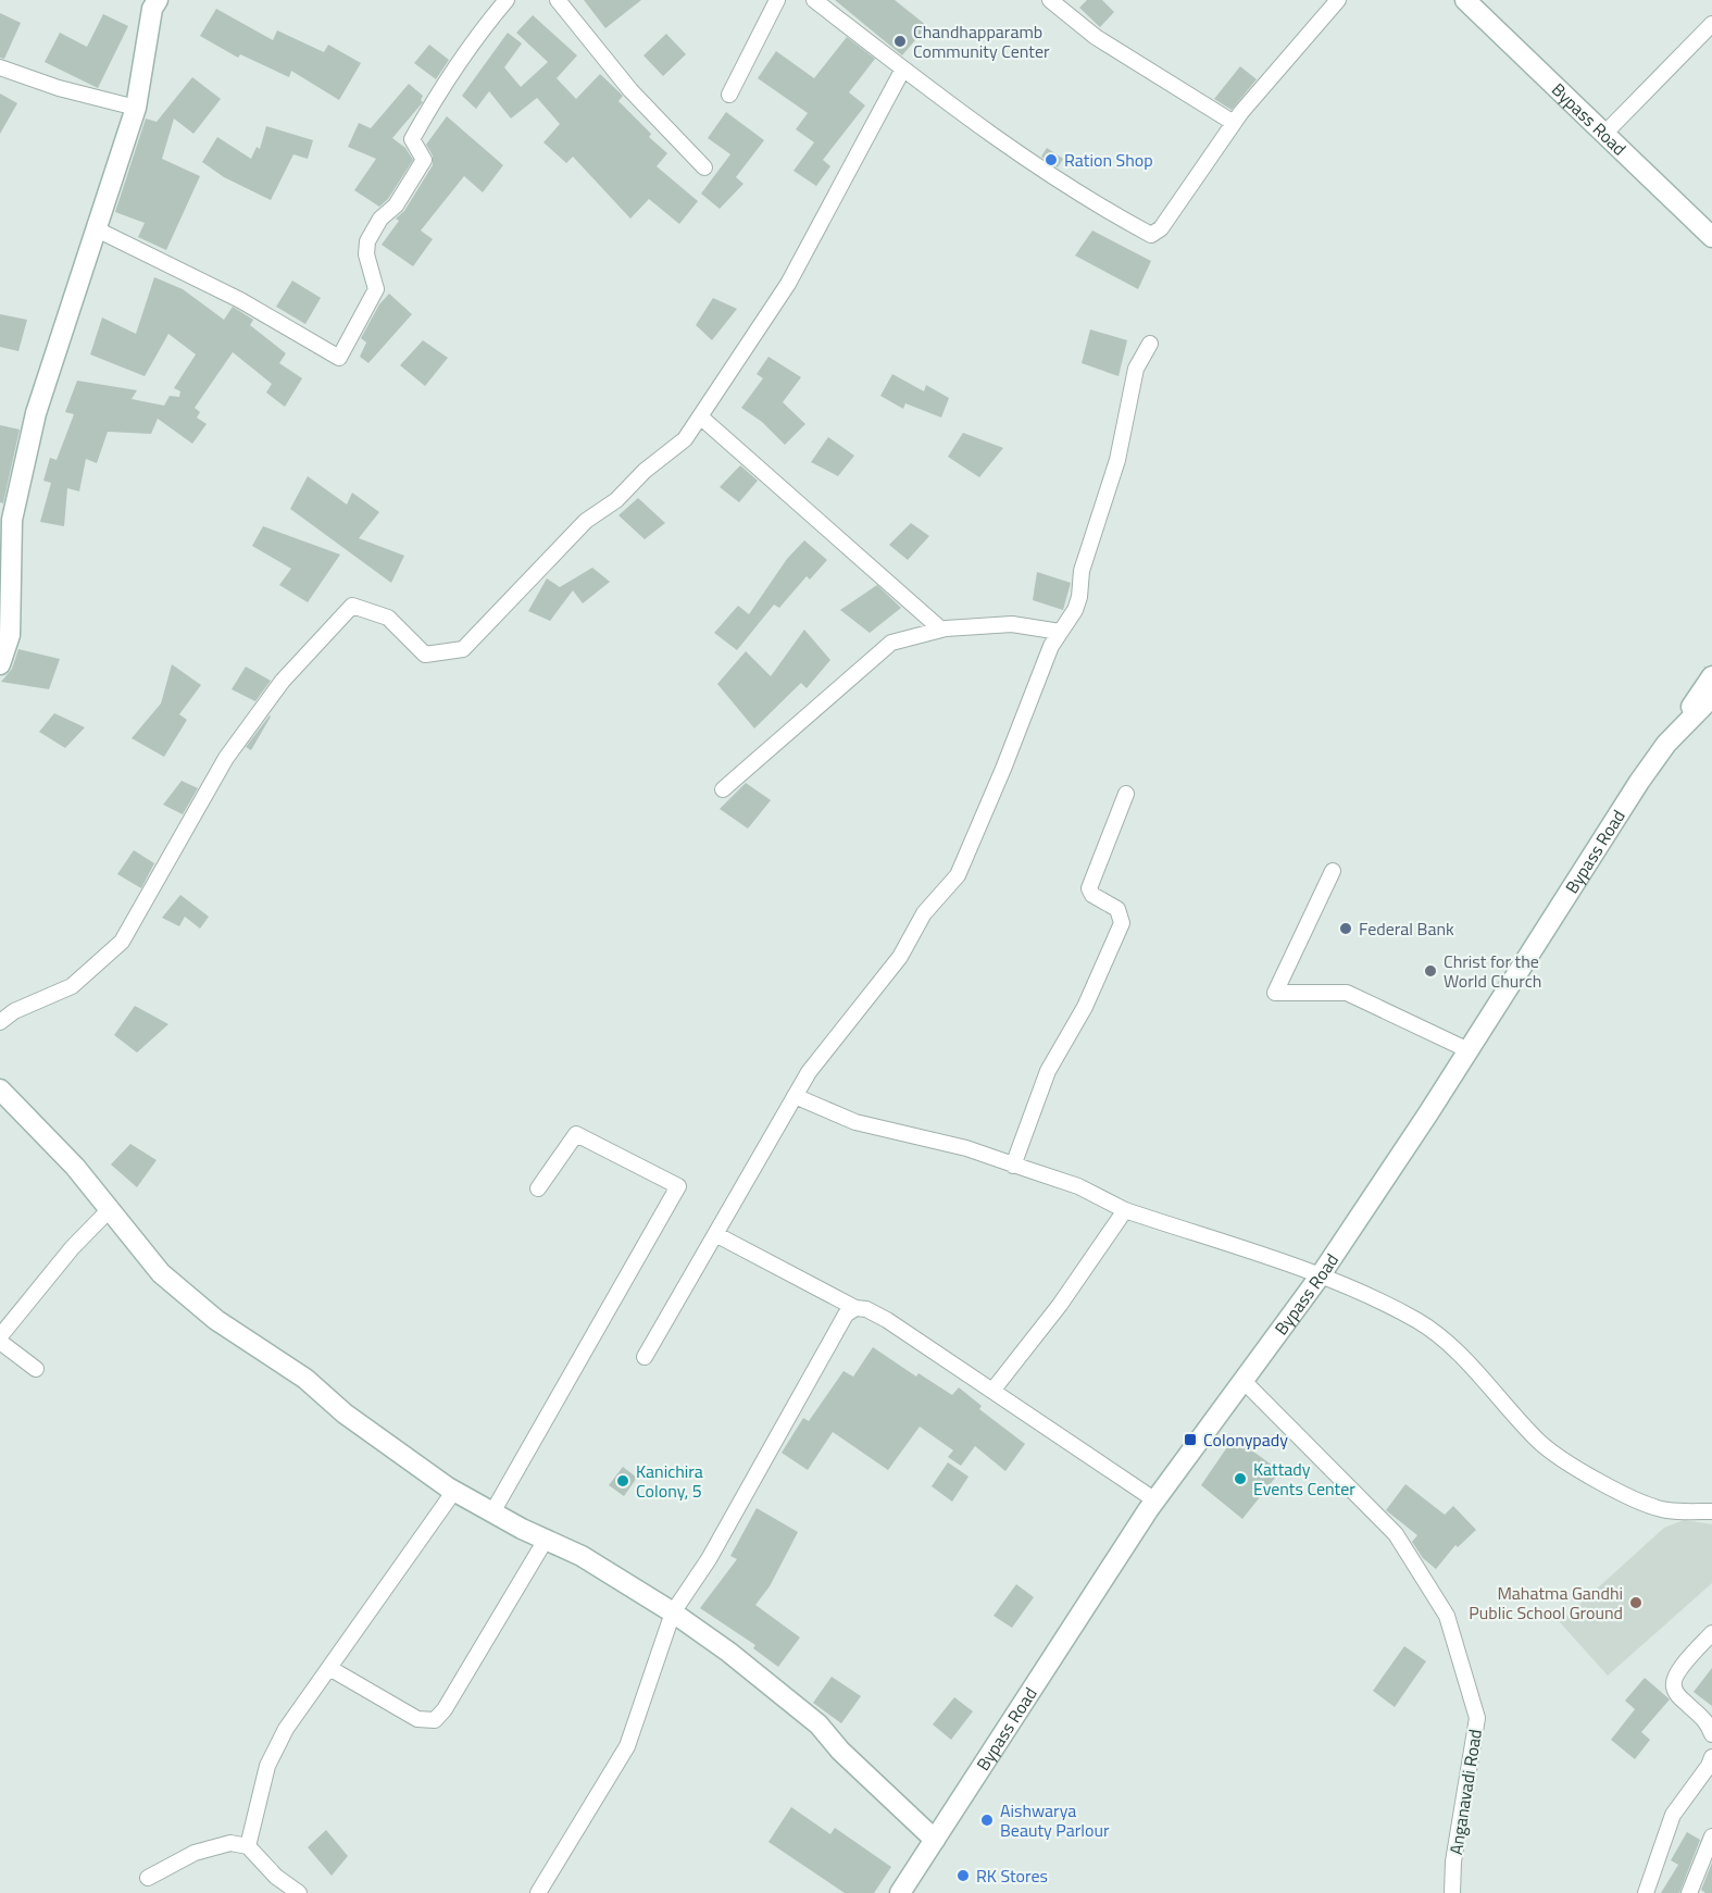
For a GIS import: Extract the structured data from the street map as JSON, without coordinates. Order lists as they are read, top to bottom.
{
  "streets": {
    "street": ["Bypass Road", "Anganavadi Road"]
  },
  "crossings": [
    ["Bypass Road", "Anganavadi Road"]
  ],
  "places": {
    "other": [
      "Chandhapparamb Community Center",
      "Ration Shop",
      "Federal Bank",
      "Christ for the World Church",
      "Kattady Events Center",
      "Kanichira Colony, 5",
      "Mahatma Gandhi Public School Ground",
      "Aishwarya Beauty Parlour",
      "RK Stores"
    ],
    "transit": ["Colonypady"]
  }
}
